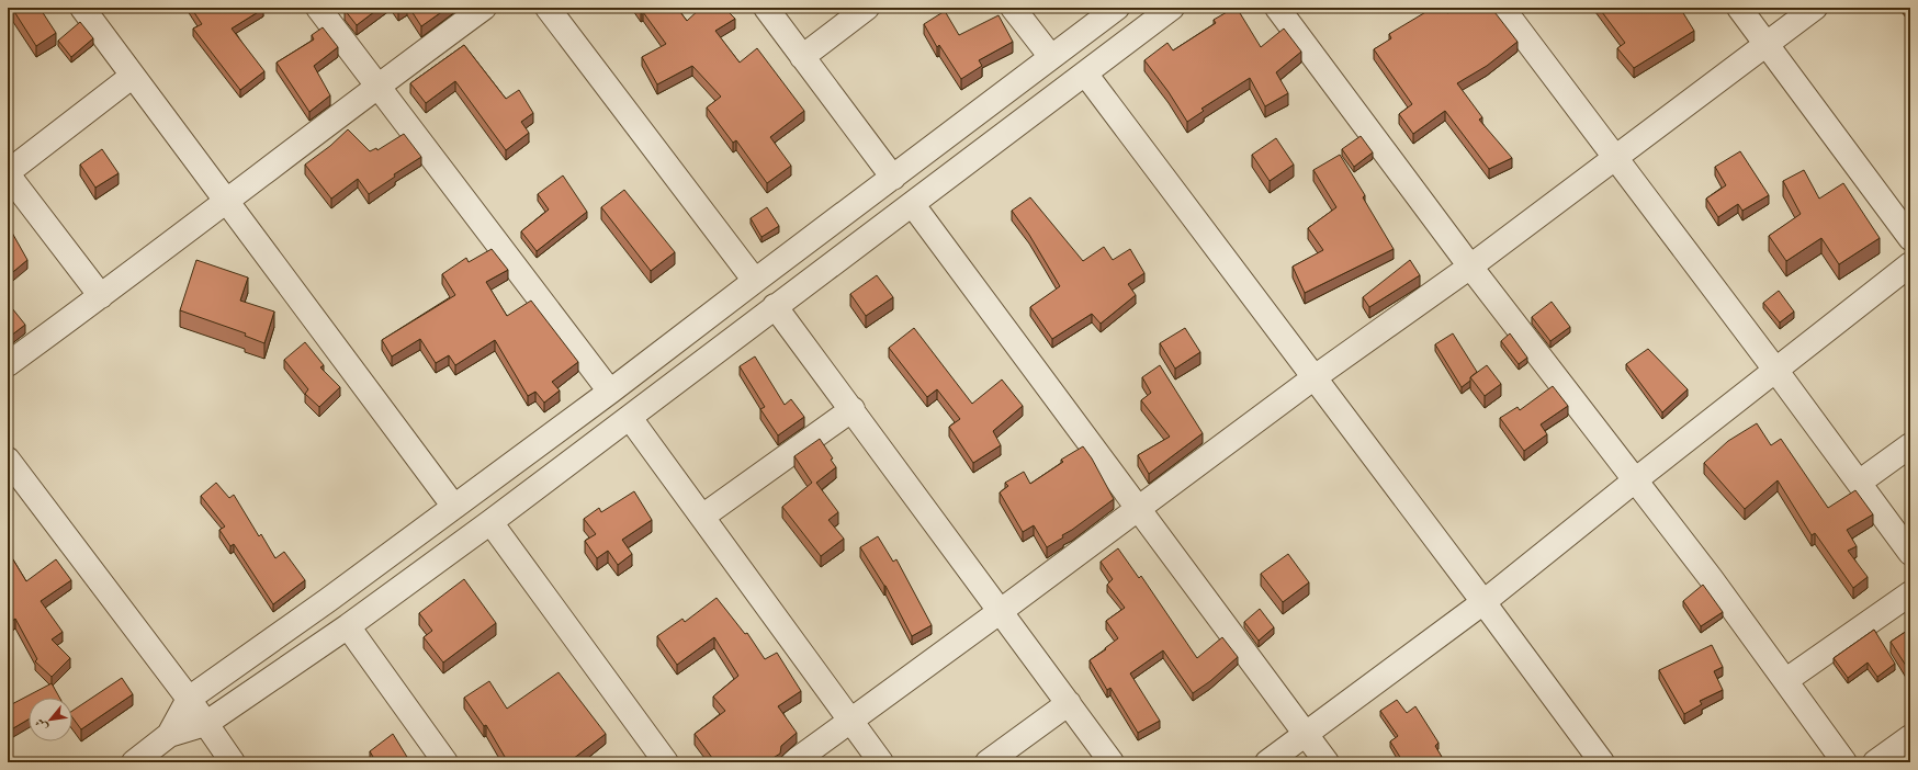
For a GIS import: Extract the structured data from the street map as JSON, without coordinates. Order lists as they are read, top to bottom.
{
  "north": "bottom left"
}
